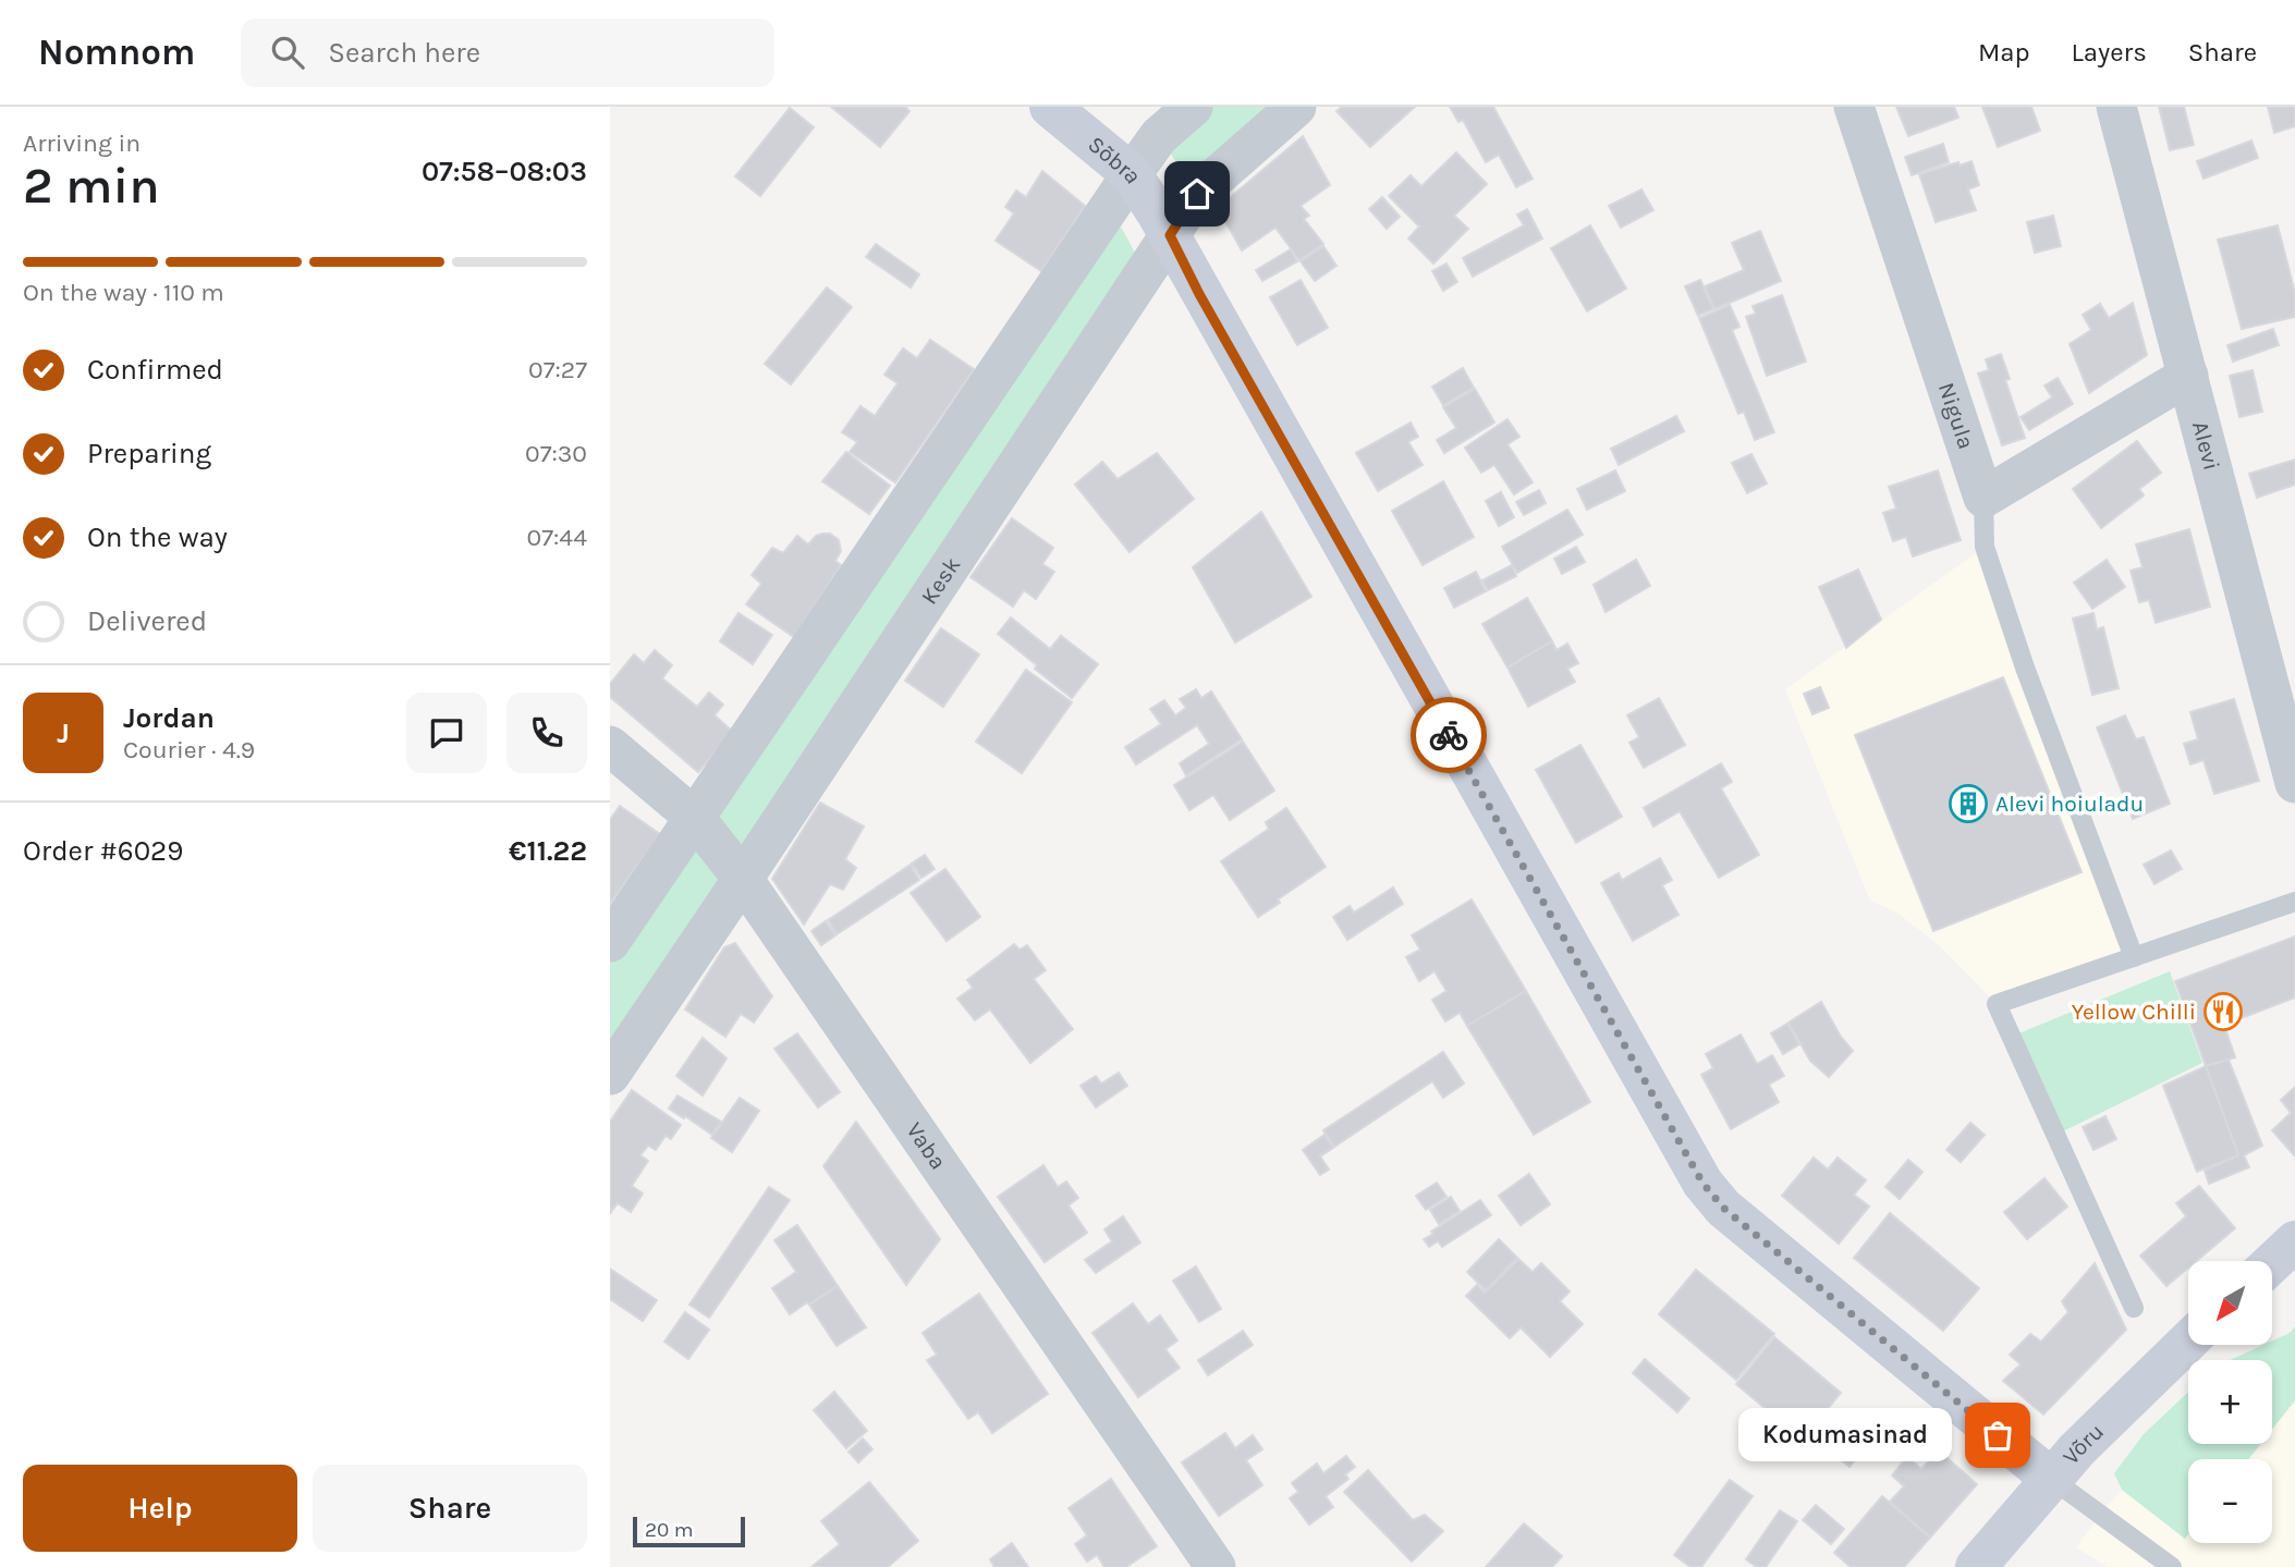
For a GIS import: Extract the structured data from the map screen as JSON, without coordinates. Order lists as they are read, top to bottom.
{
  "streets": {
    "street": [
      "Sõbra",
      "Nigula",
      "Alevi",
      "Kesk",
      "Vaba",
      "Võru"
    ]
  },
  "crossings": [
    ["Sõbra", "Kesk"],
    ["Sõbra", "Võru"],
    ["Kesk", "Vaba"]
  ],
  "places": {
    "building": ["Alevi hoiuladu"],
    "restaurant": ["Yellow Chilli"],
    "other": ["Kodumasinad"]
  },
  "scale_bar": "20 m",
  "north": "bottom left",
  "page": {
    "header": "Nomnom",
    "search": "Search here",
    "nav": ["Map", "Layers", "Share"],
    "heading": ["2 min", "Arriving in", "07:58–08:03"],
    "panel": [
      "Jordan",
      "Courier · 4.9",
      "Order #6029",
      "€11.22"
    ],
    "bar": "On the way · 110 m",
    "list": [
      ["Confirmed", "07:27"],
      ["Preparing", "07:30"],
      ["On the way", "07:44"],
      "Delivered"
    ],
    "round": "J",
    "map_buttons": ["+", "−"],
    "bubble": "Kodumasinad",
    "buttons": ["Help", "Share"],
    "scale": "20 m"
  }
}
